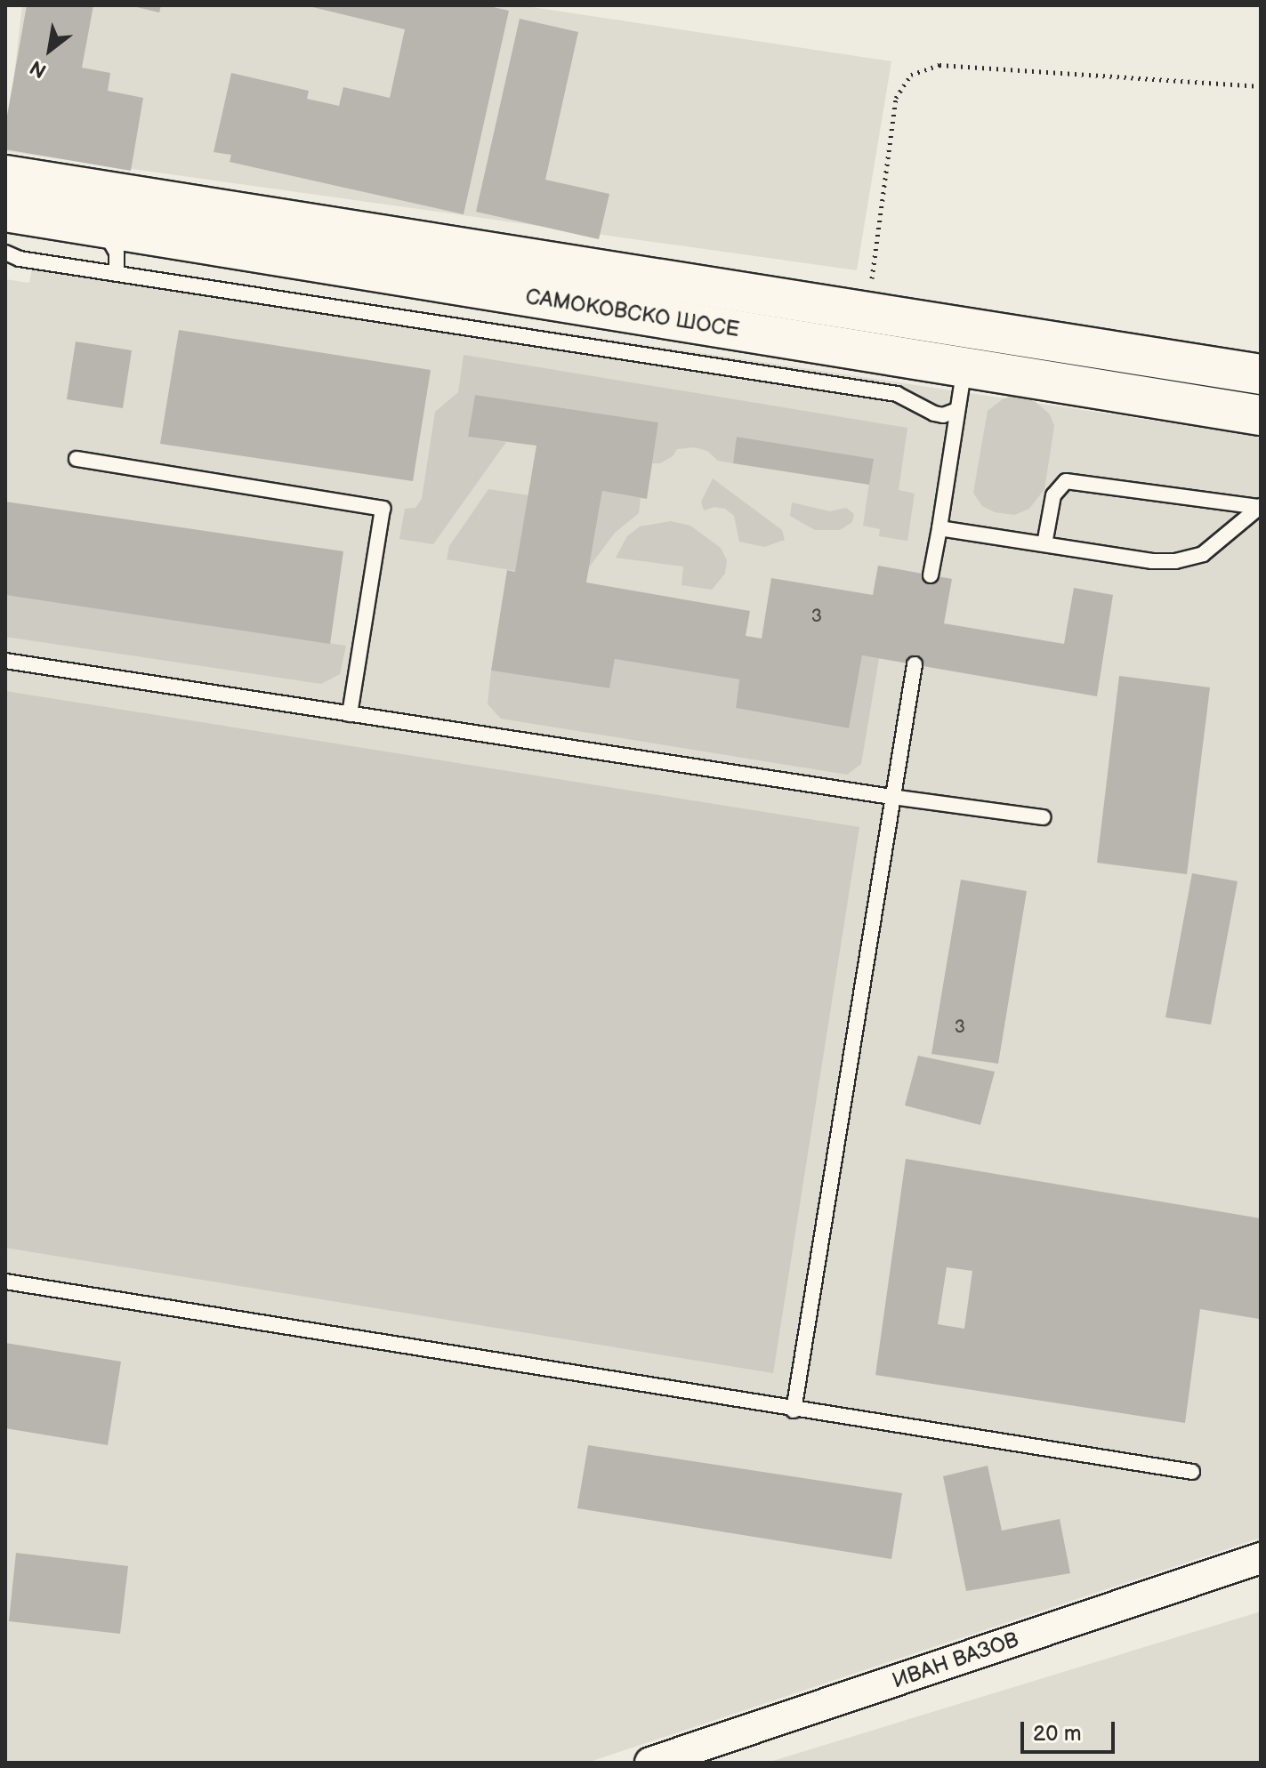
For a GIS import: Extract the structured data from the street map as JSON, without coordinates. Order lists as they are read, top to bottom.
{
  "streets": {
    "main road": ["САМОКОВСКО ШОСЕ"],
    "street": ["ИВАН ВАЗОВ"]
  },
  "house_numbers": ["3", "3"],
  "scale_bar": "20 m",
  "north": "bottom left"
}
